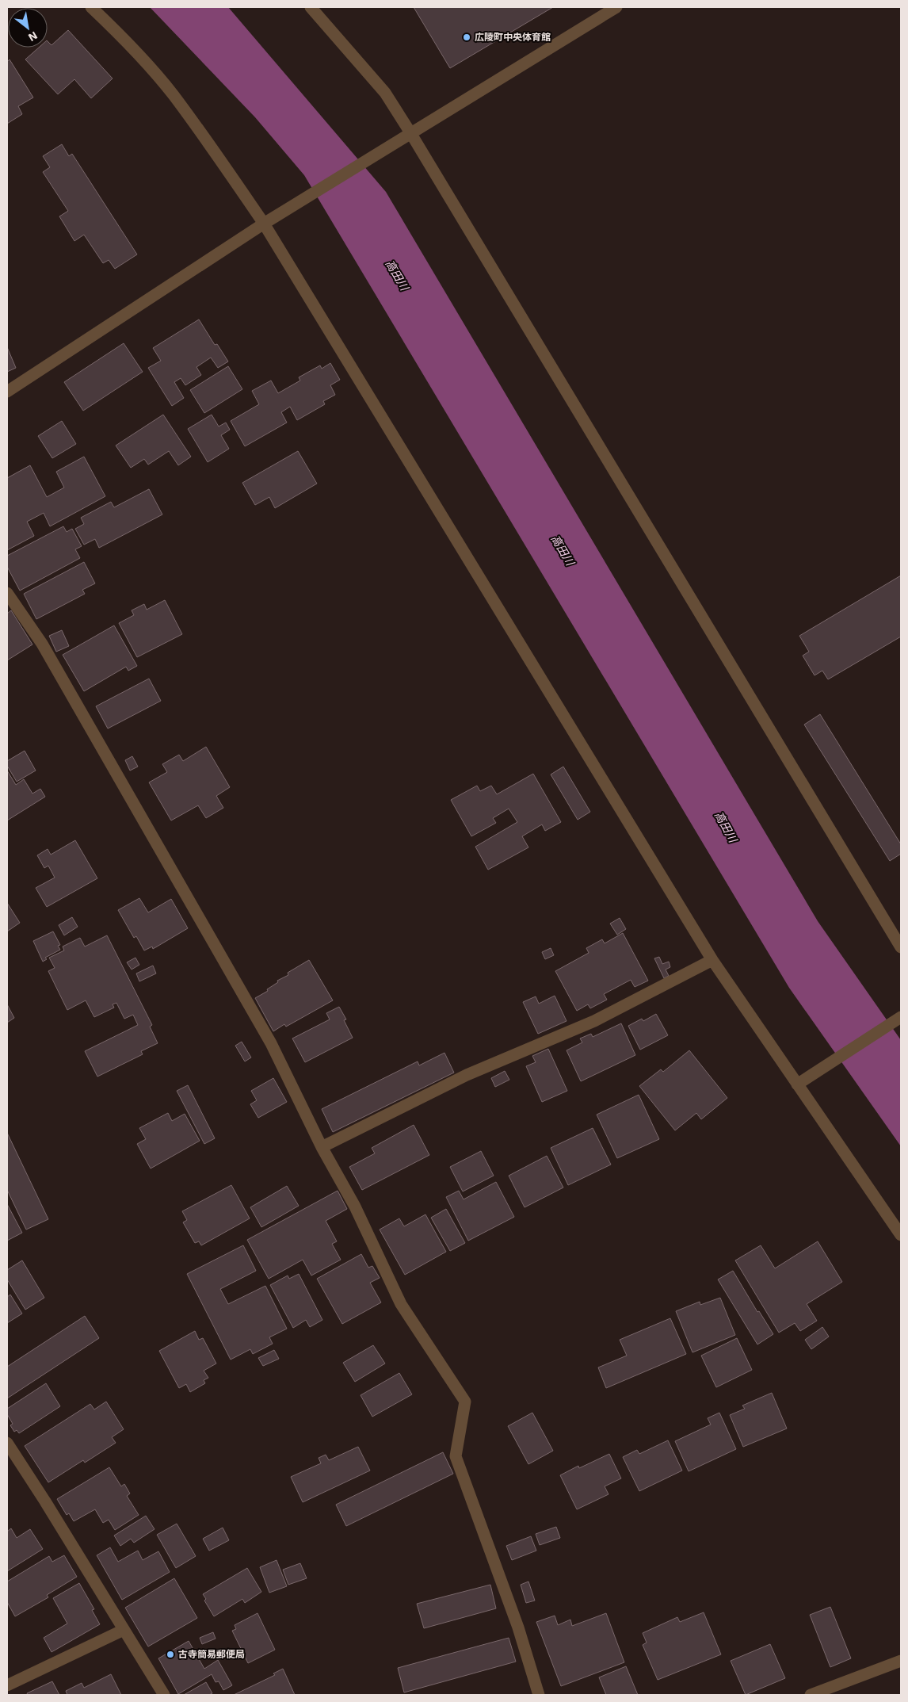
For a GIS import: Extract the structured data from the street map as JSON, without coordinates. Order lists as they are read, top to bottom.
{
  "water": ["高田川"],
  "places": ["広陵町中央体育館", "古寺簡易郵便局"],
  "north": "bottom right"
}
